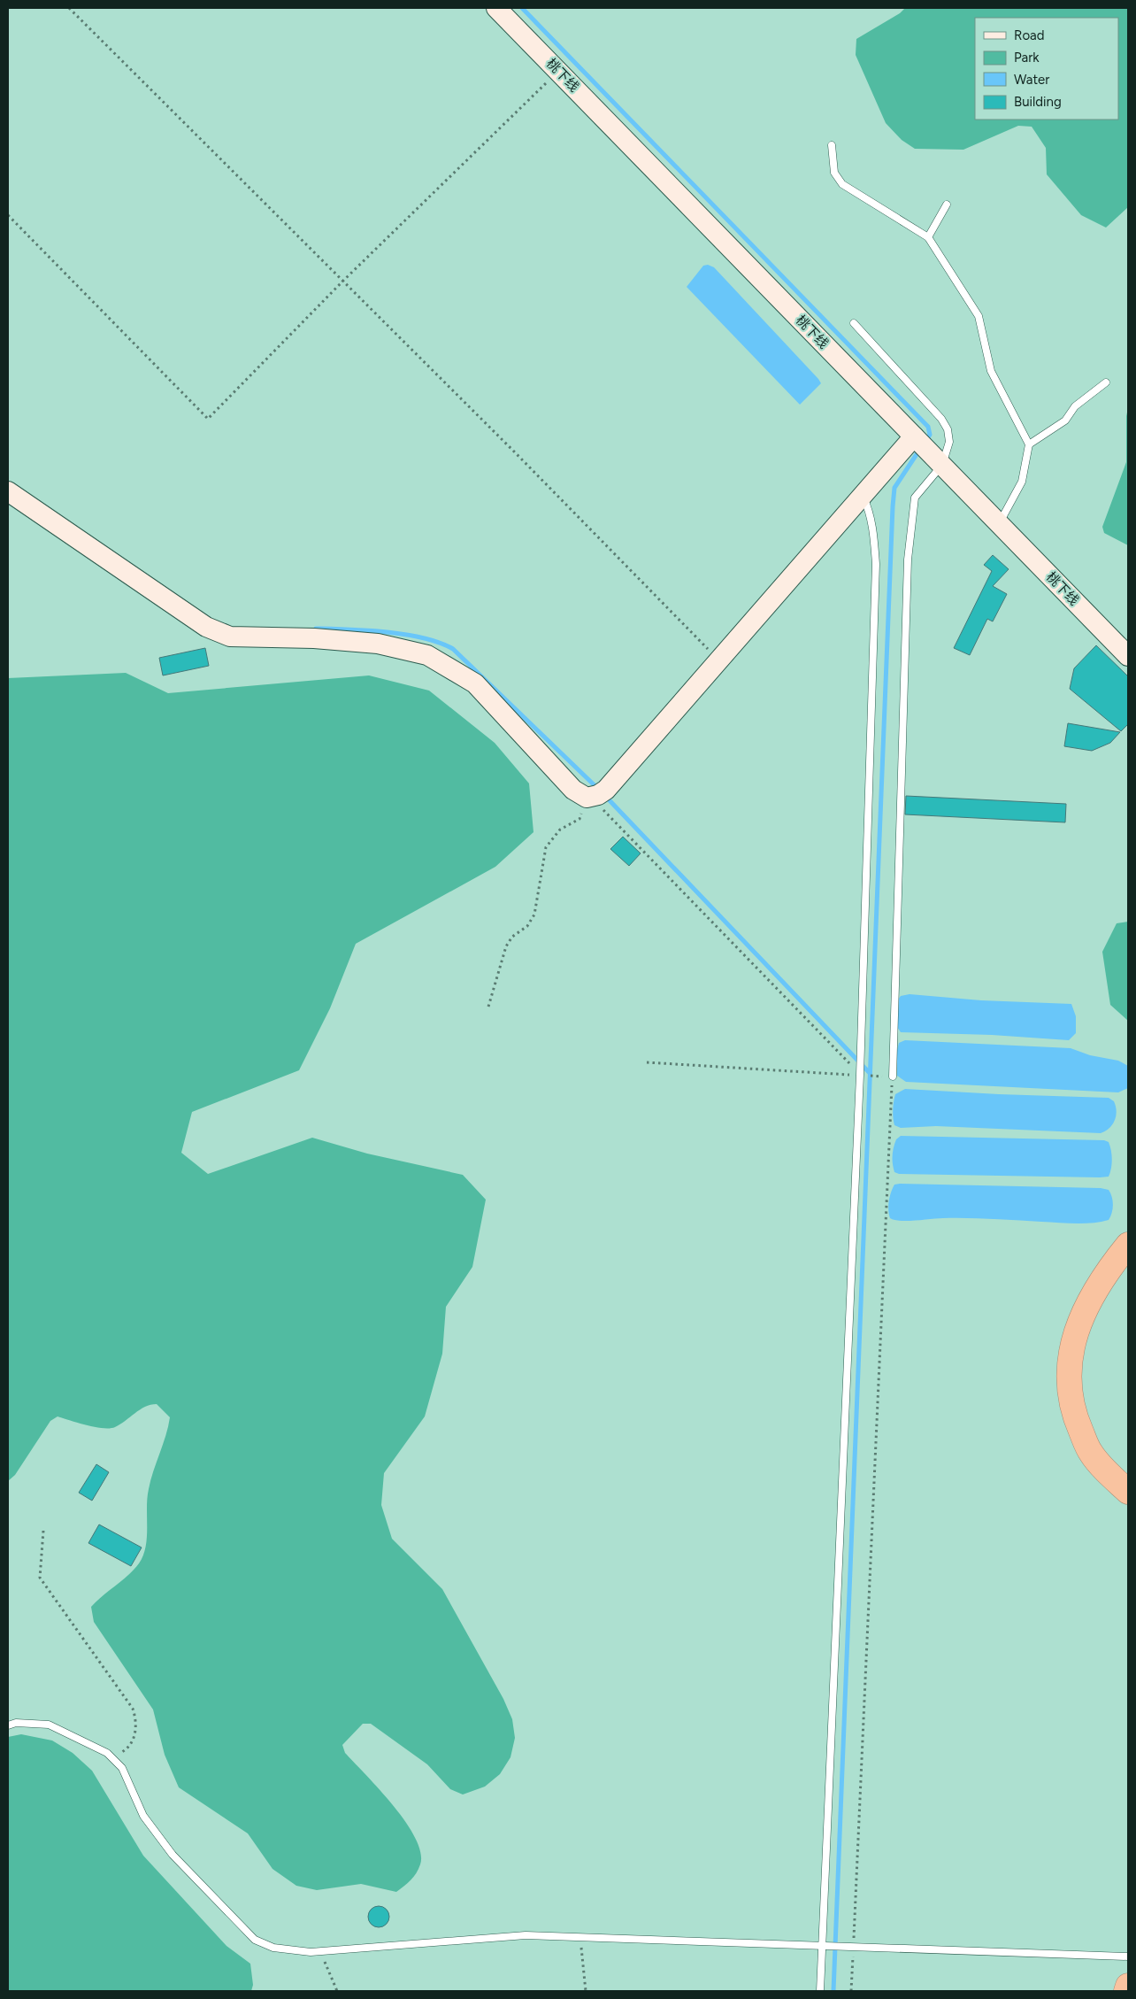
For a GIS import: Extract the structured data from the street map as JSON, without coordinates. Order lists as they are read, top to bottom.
{
  "streets": {
    "street": ["桃下线"]
  },
  "legend": [
    "Road",
    "Park",
    "Water",
    "Building"
  ]
}
